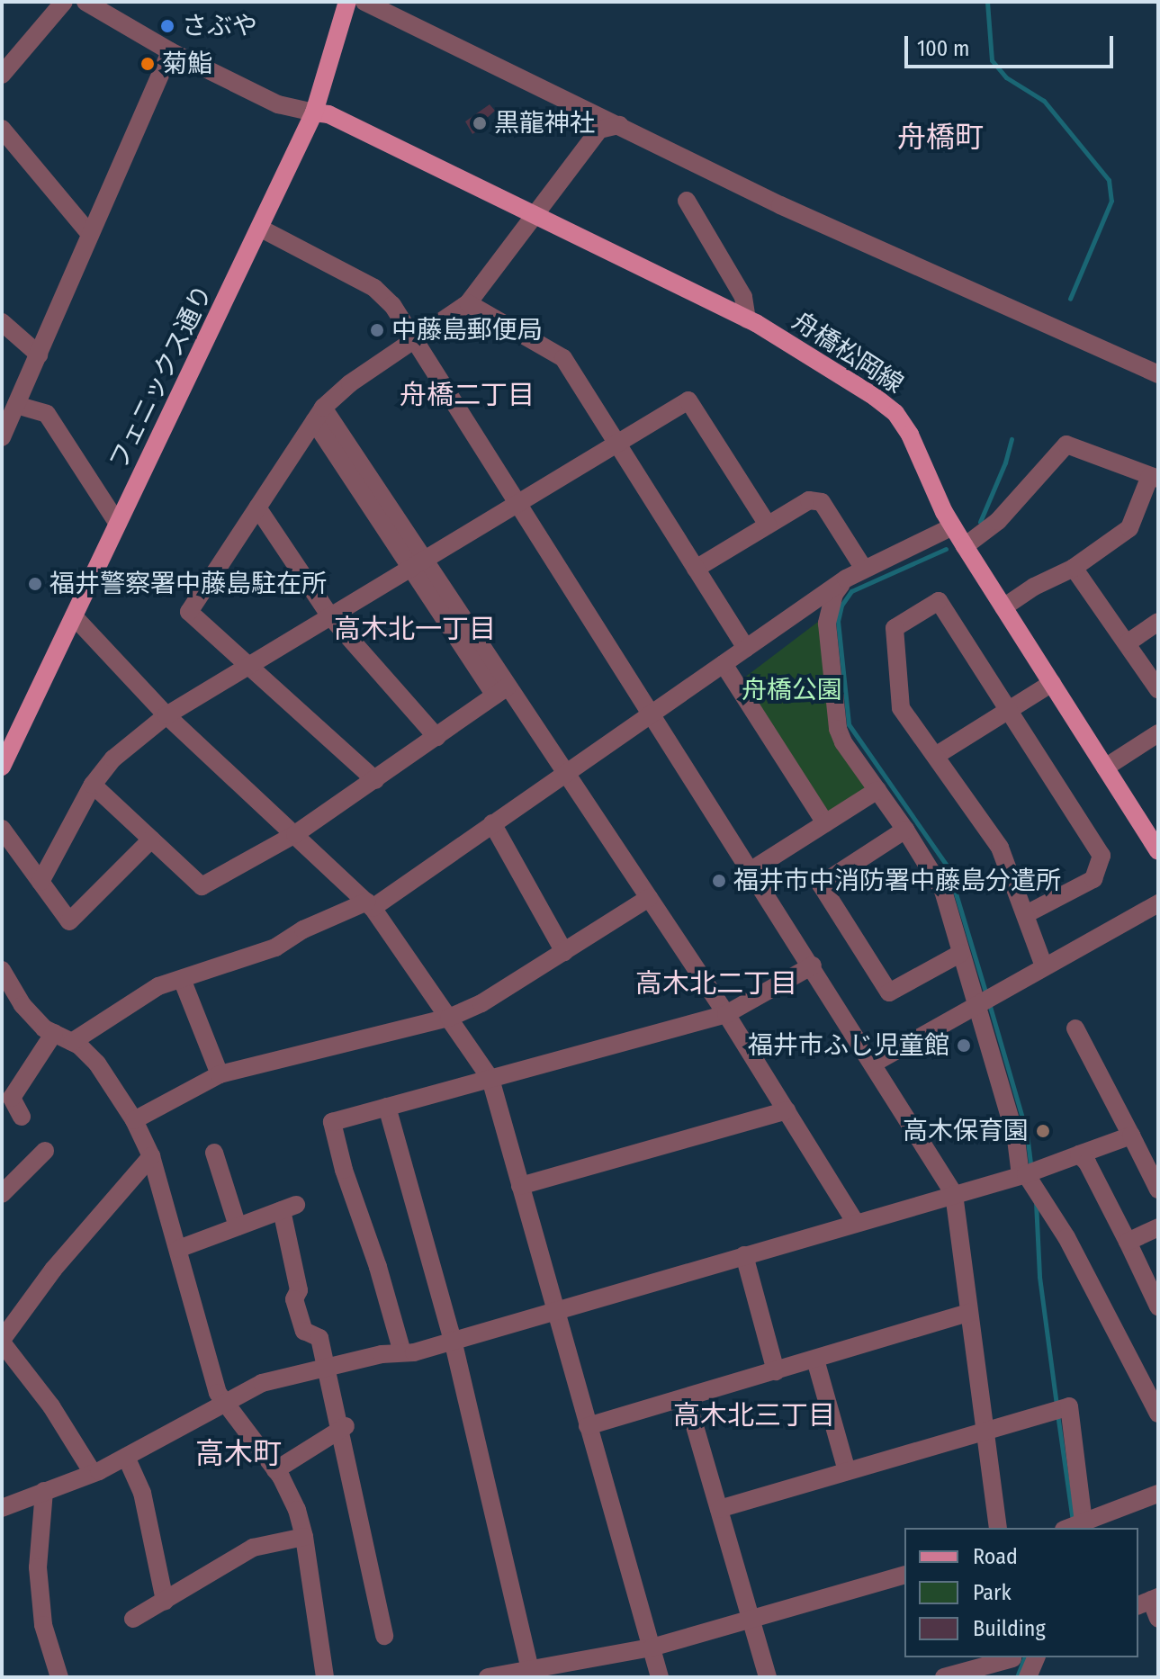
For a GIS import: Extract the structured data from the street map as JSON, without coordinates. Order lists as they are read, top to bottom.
{
  "streets": {
    "main road": ["舟橋松岡線", "フェニックス通り"]
  },
  "crossings": [
    ["舟橋松岡線", "フェニックス通り"]
  ],
  "districts": [
    "舟橋町",
    "舟橋二丁目",
    "高木北一丁目",
    "高木北二丁目",
    "高木北三丁目",
    "高木町"
  ],
  "parks": ["舟橋公園"],
  "places": [
    "さぶや",
    "菊鮨",
    "黒龍神社",
    "中藤島郵便局",
    "福井警察署中藤島駐在所",
    "福井市中消防署中藤島分遣所",
    "福井市ふじ児童館",
    "高木保育園"
  ],
  "legend": ["Road", "Park", "Building"],
  "scale_bar": "100 m"
}
